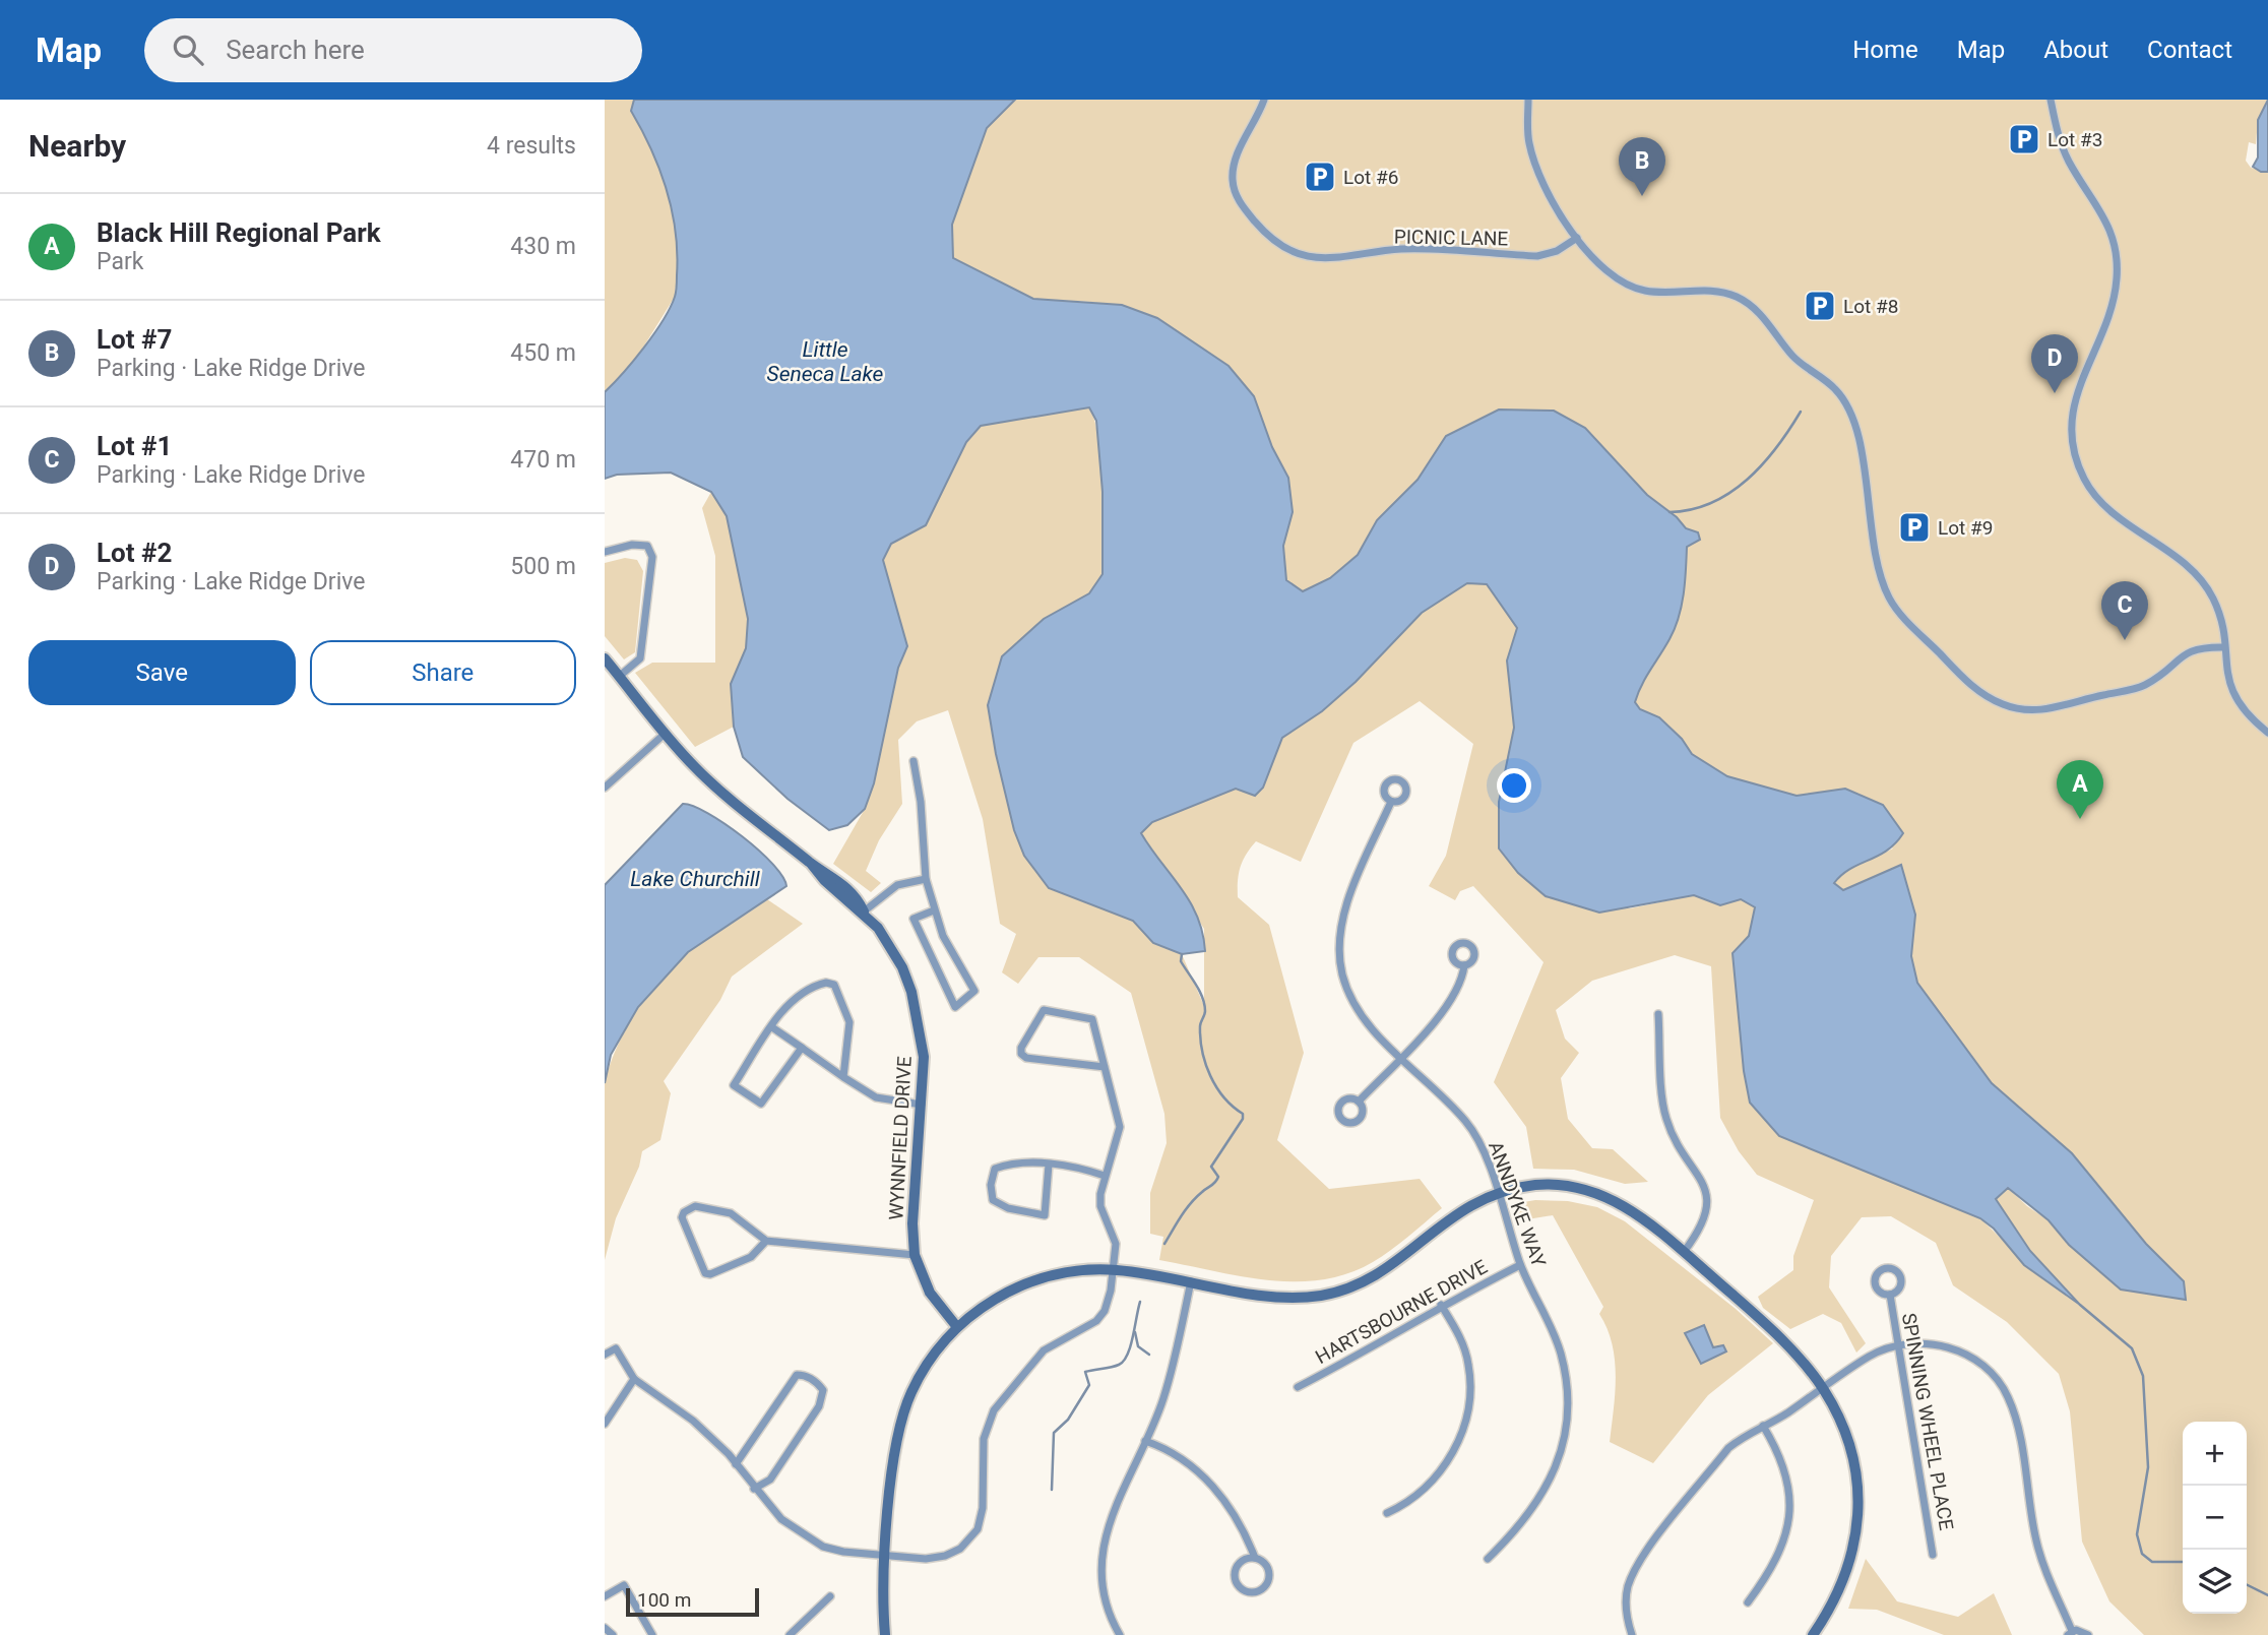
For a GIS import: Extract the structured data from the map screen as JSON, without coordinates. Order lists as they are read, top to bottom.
{
  "streets": {
    "street": [
      "PICNIC LANE",
      "WYNNFIELD DRIVE",
      "ANNDYKE WAY",
      "HARTSBOURNE DRIVE",
      "SPINNING WHEEL PLACE"
    ]
  },
  "crossings": [
    ["ANNDYKE WAY", "HARTSBOURNE DRIVE"]
  ],
  "water": ["Little Seneca Lake", "Lake Churchill"],
  "places": {
    "parking": [
      "Lot #3",
      "Lot #6",
      "Lot #8",
      "Lot #9"
    ]
  },
  "scale_bar": "100 m",
  "page": {
    "header": "Map",
    "search": "Search here",
    "nav": [
      "Home",
      "Map",
      "About",
      "Contact"
    ],
    "heading": ["Nearby", "4 results"],
    "pins": [
      "B",
      "D",
      "C",
      "A"
    ],
    "list": [
      {
        "mark": "A",
        "name": "Black Hill Regional Park",
        "note": "Park",
        "value": "430 m"
      },
      {
        "mark": "B",
        "name": "Lot #7",
        "note": "Parking · Lake Ridge Drive",
        "value": "450 m"
      },
      {
        "mark": "C",
        "name": "Lot #1",
        "note": "Parking · Lake Ridge Drive",
        "value": "470 m"
      },
      {
        "mark": "D",
        "name": "Lot #2",
        "note": "Parking · Lake Ridge Drive",
        "value": "500 m"
      }
    ],
    "buttons": ["Save", "Share"],
    "map_buttons": ["+", "−"],
    "scale": "100 m"
  }
}
